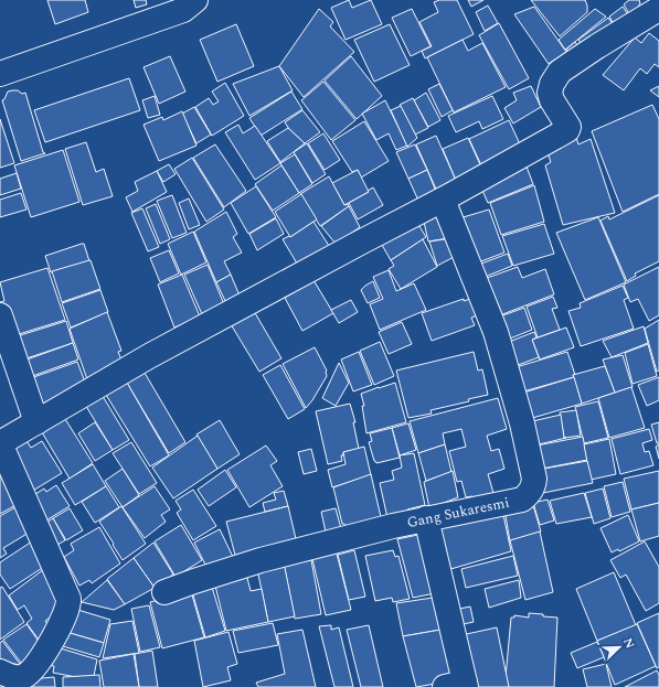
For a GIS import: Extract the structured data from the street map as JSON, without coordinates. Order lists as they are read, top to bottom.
{
  "streets": {
    "street": ["Gang Sukaresmi"]
  },
  "north": "top right"
}
